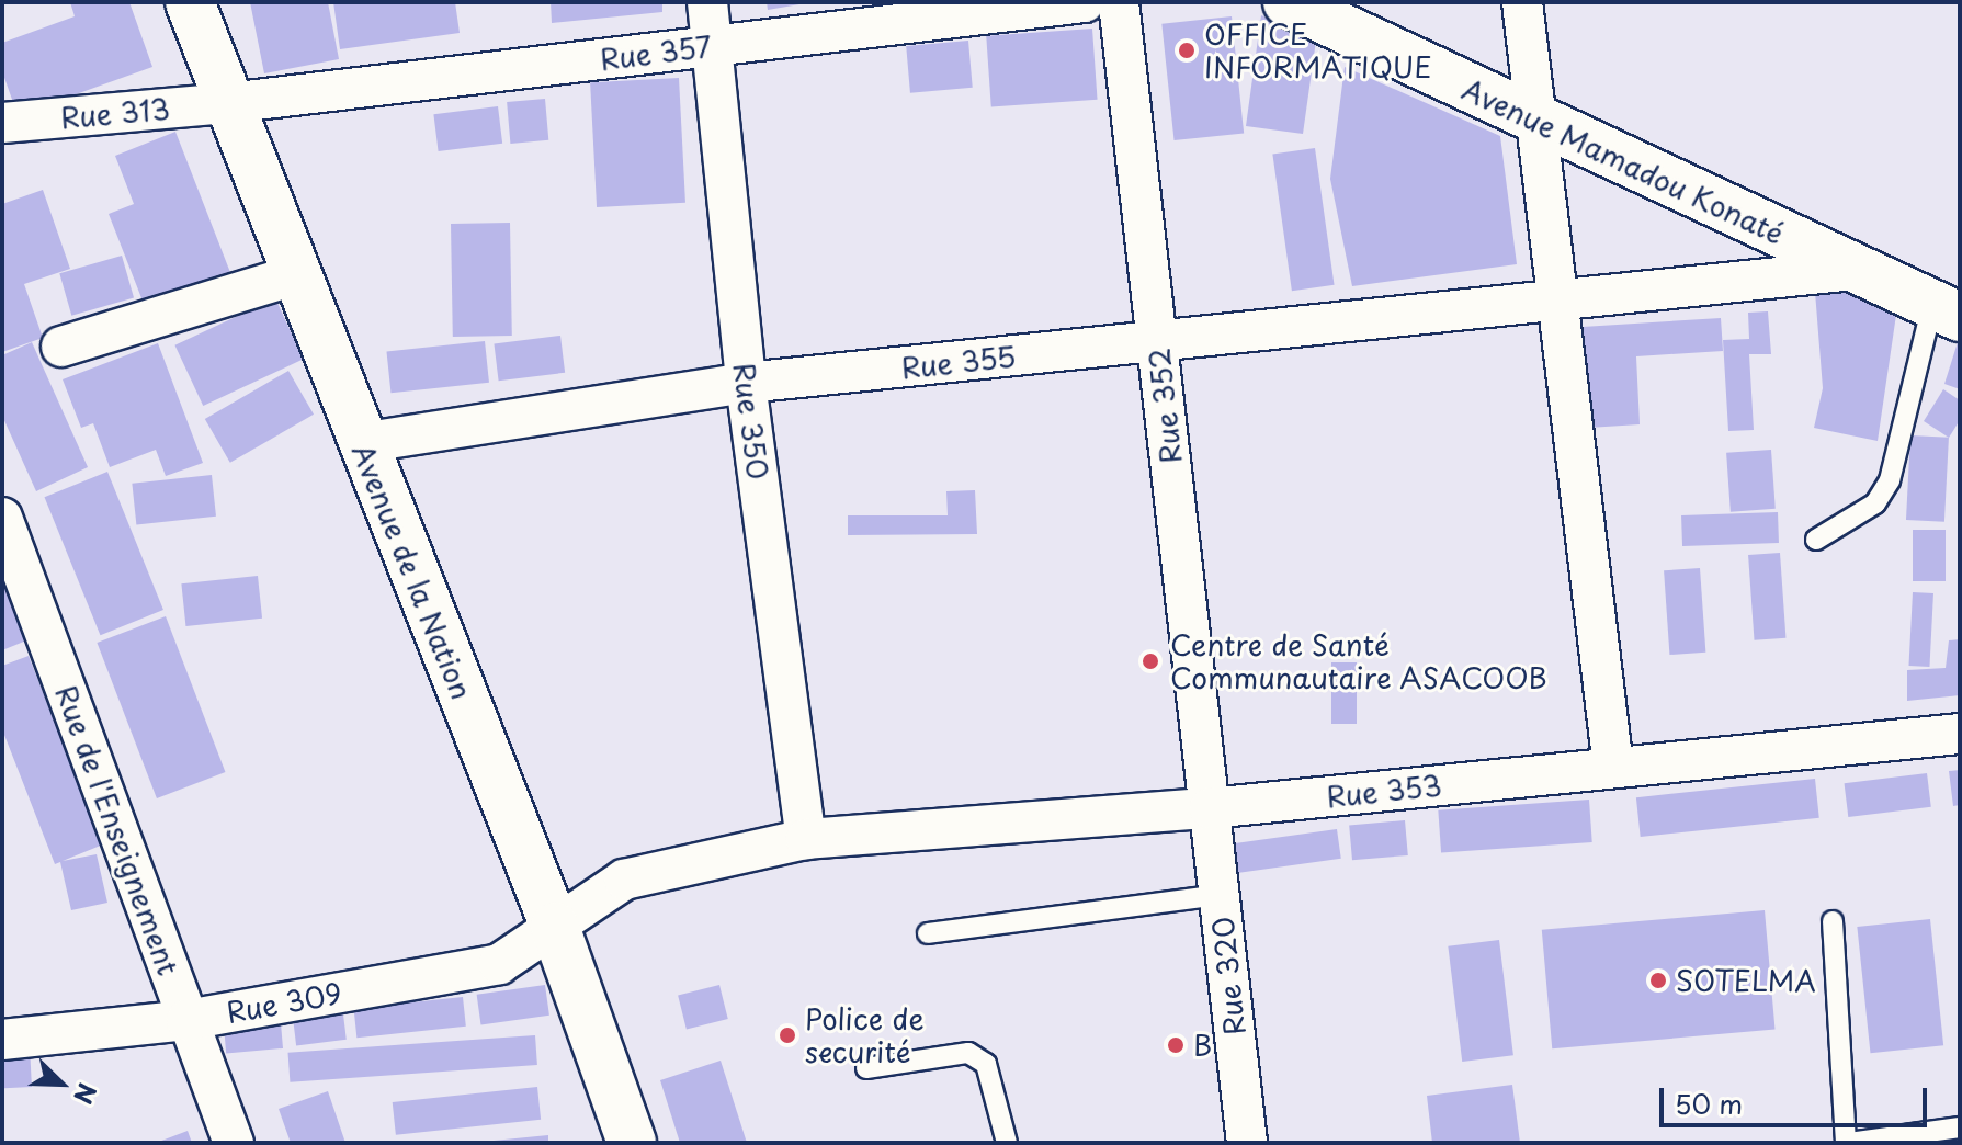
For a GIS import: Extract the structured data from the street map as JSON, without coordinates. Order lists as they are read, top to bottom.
{
  "streets": {
    "street": [
      "Rue 357",
      "Rue 313",
      "Avenue Mamadou Konaté",
      "Rue 355",
      "Rue 352",
      "Rue 350",
      "Avenue de la Nation",
      "Rue 353",
      "Rue de l'Enseignement",
      "Rue 320",
      "Rue 309"
    ]
  },
  "crossings": [
    ["Rue 357", "Rue 313"],
    ["Rue 357", "Rue 350"],
    ["Rue 357", "Avenue de la Nation"],
    ["Rue 313", "Avenue de la Nation"],
    ["Avenue Mamadou Konaté", "Rue 355"],
    ["Rue 355", "Rue 352"],
    ["Rue 355", "Rue 350"],
    ["Rue 355", "Avenue de la Nation"],
    ["Rue 352", "Rue 353"],
    ["Rue 352", "Rue 320"],
    ["Rue 350", "Rue 353"],
    ["Rue 350", "Rue 309"],
    ["Avenue de la Nation", "Rue 309"],
    ["Rue 353", "Rue 320"],
    ["Rue 353", "Rue 309"],
    ["Rue de l'Enseignement", "Rue 309"]
  ],
  "places": [
    "OFFICE INFORMATIQUE",
    "Centre de Santé Communautaire ASACOOB",
    "SOTELMA",
    "Police de securité",
    "B"
  ],
  "scale_bar": "50 m",
  "north": "bottom right"
}
